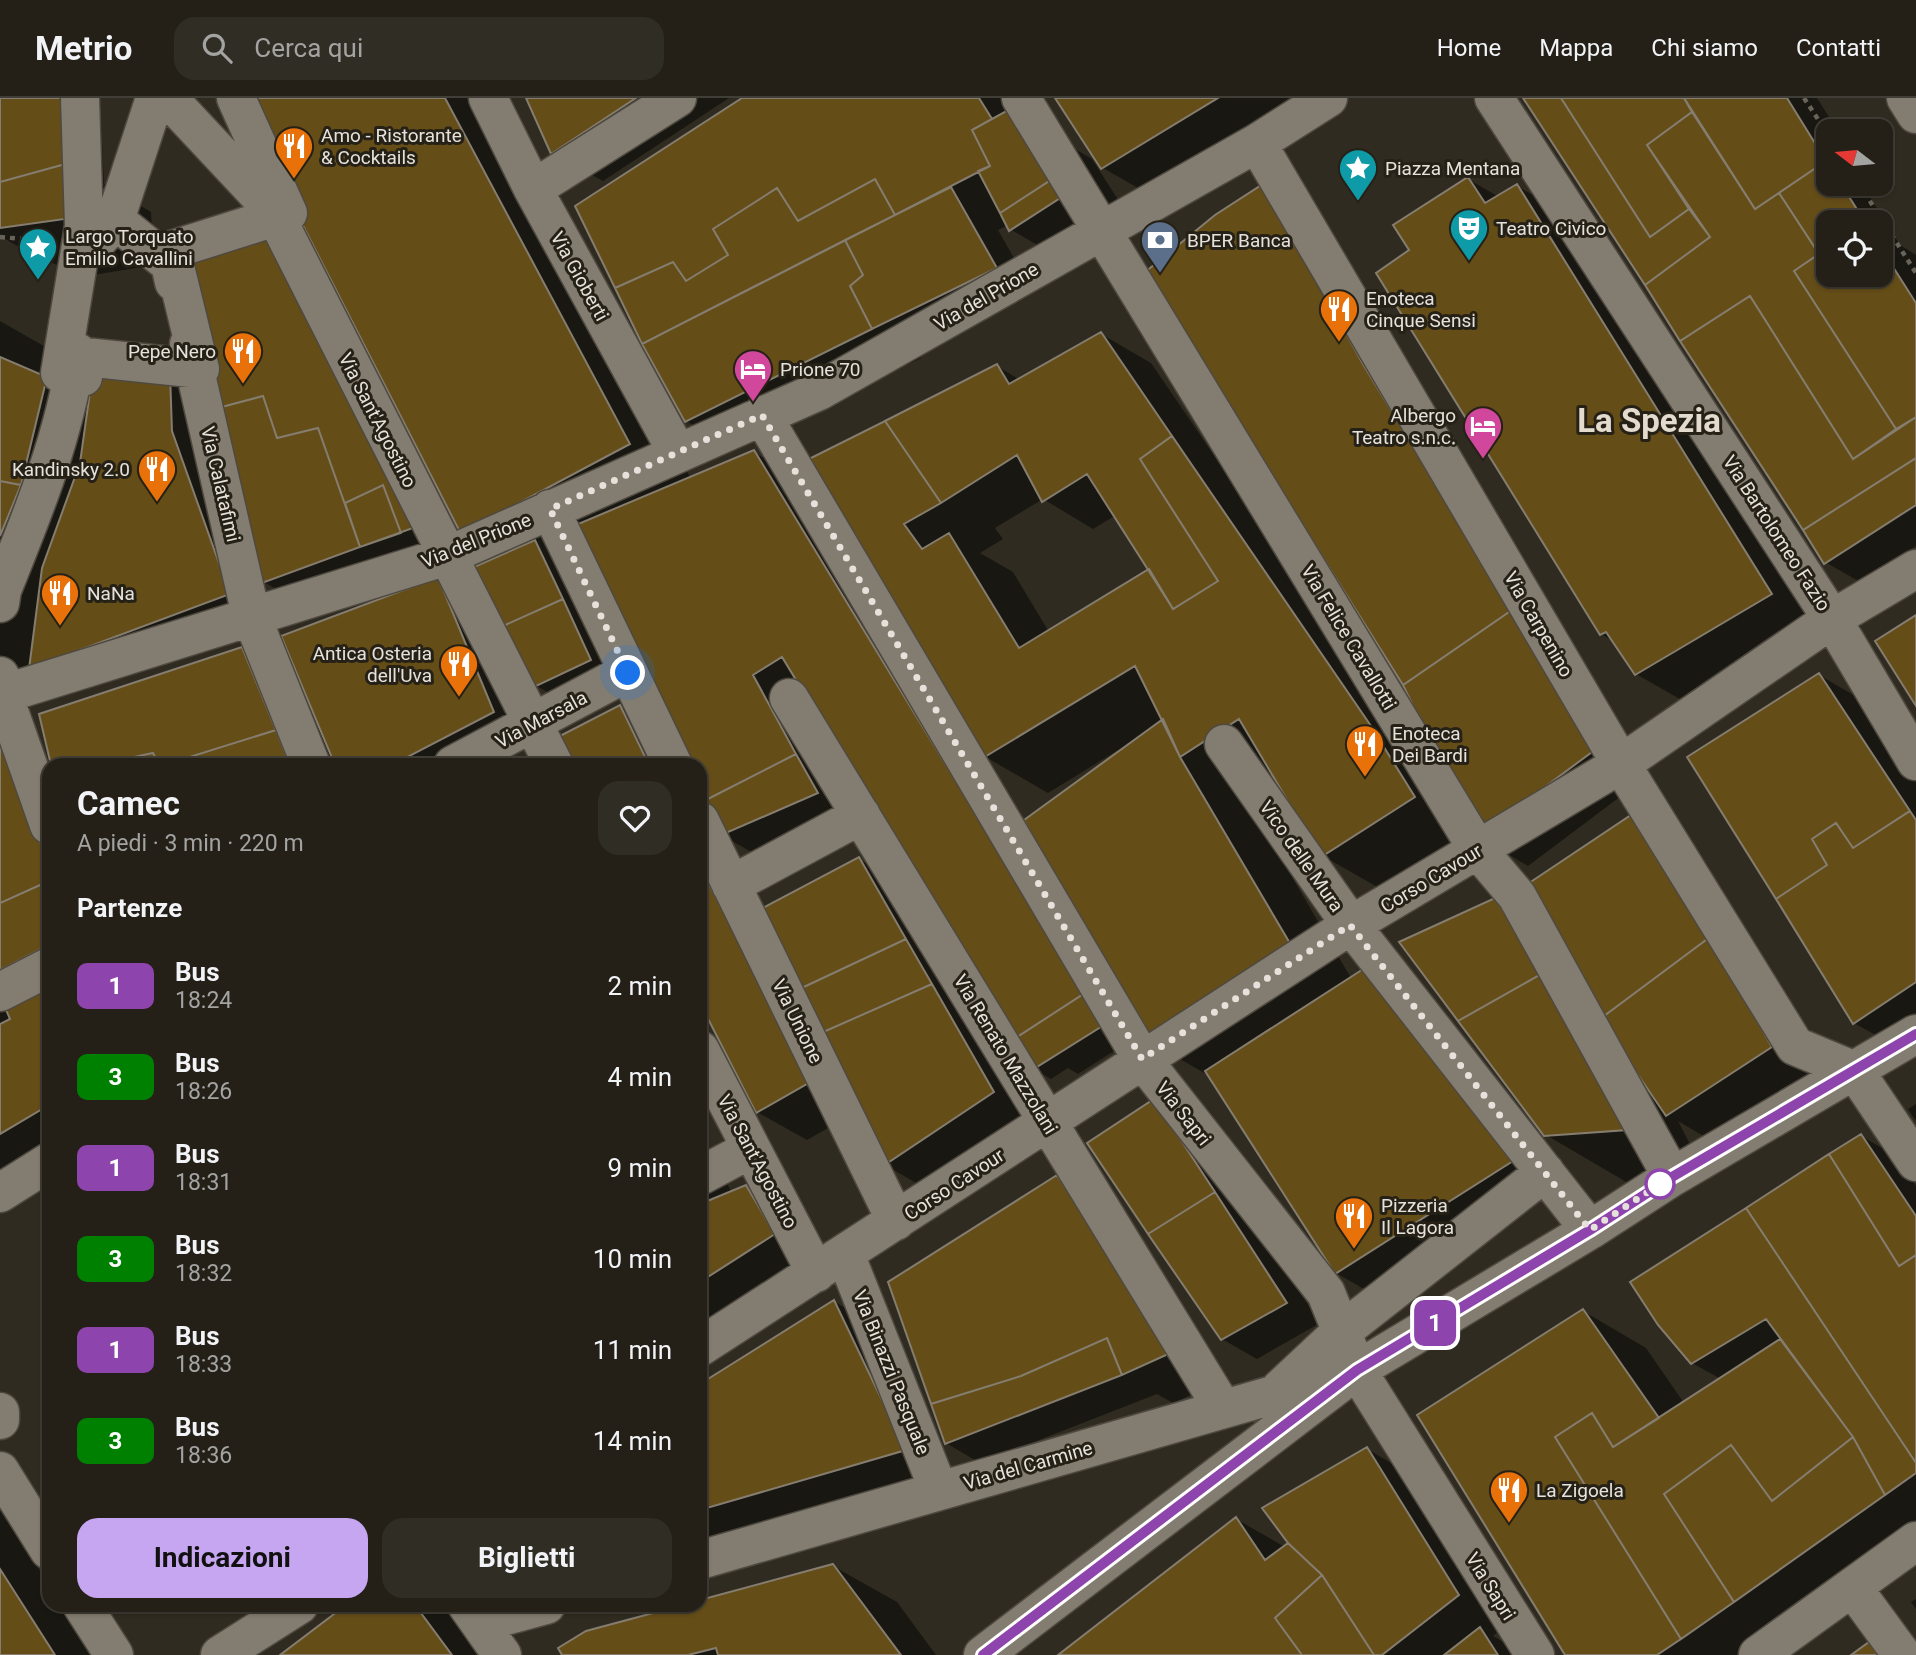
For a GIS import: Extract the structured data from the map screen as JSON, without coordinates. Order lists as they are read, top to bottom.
{
  "streets": {
    "street": [
      "Via Gioberti",
      "Via del Prione",
      "Via Sant'Agostino",
      "Via Calatafimi",
      "Via Bartolomeo Fazio",
      "Via Carpenino",
      "Via Felice Cavallotti",
      "Via Marsala",
      "Vico delle Mura",
      "Corso Cavour",
      "Via Unione",
      "Via Renato Mazzolani",
      "Via Sapri",
      "Via Binazzi Pasquale",
      "Via del Carmine"
    ]
  },
  "crossings": [
    ["Via Gioberti", "Via del Prione"],
    ["Via del Prione", "Via Sant'Agostino"],
    ["Via del Prione", "Via Calatafimi"],
    ["Via del Prione", "Via Carpenino"],
    ["Via del Prione", "Via Felice Cavallotti"],
    ["Via del Prione", "Via Sapri"],
    ["Via Sant'Agostino", "Via Marsala"],
    ["Via Sant'Agostino", "Corso Cavour"],
    ["Via Sant'Agostino", "Via Binazzi Pasquale"],
    ["Via Bartolomeo Fazio", "Corso Cavour"],
    ["Via Carpenino", "Corso Cavour"],
    ["Via Felice Cavallotti", "Corso Cavour"],
    ["Vico delle Mura", "Corso Cavour"],
    ["Corso Cavour", "Via Unione"],
    ["Corso Cavour", "Via Renato Mazzolani"],
    ["Corso Cavour", "Via Sapri"],
    ["Corso Cavour", "Via Binazzi Pasquale"],
    ["Via Renato Mazzolani", "Via del Carmine"],
    ["Via Sapri", "Via del Carmine"],
    ["Via Binazzi Pasquale", "Via del Carmine"]
  ],
  "districts": ["La Spezia"],
  "places": {
    "restaurant": [
      "Amo - Ristorante & Cocktails",
      "Enoteca Cinque Sensi",
      "Pepe Nero",
      "Kandinsky 2.0",
      "NaNa",
      "Antica Osteria dell'Uva",
      "Enoteca Dei Bardi",
      "Pizzeria Il Lagora",
      "La Zigoela"
    ],
    "place": ["Piazza Mentana", "Largo Torquato Emilio Cavallini"],
    "theatre": ["Teatro Civico"],
    "bank": ["BPER Banca"],
    "hotel": ["Prione 70", "Albergo Teatro s.n.c."]
  },
  "lines": ["bus line 1"],
  "north": "left",
  "page": {
    "header": "Metrio",
    "search": "Cerca qui",
    "nav": [
      "Home",
      "Mappa",
      "Chi siamo",
      "Contatti"
    ],
    "on_map": "1",
    "heading": [
      ["Camec", "A piedi · 3 min · 220 m"],
      "Partenze"
    ],
    "list": [
      {
        "mark": "1",
        "name": "Bus",
        "note": "18:24",
        "value": "2 min"
      },
      {
        "mark": "3",
        "name": "Bus",
        "note": "18:26",
        "value": "4 min"
      },
      {
        "mark": "1",
        "name": "Bus",
        "note": "18:31",
        "value": "9 min"
      },
      {
        "mark": "3",
        "name": "Bus",
        "note": "18:32",
        "value": "10 min"
      },
      {
        "mark": "1",
        "name": "Bus",
        "note": "18:33",
        "value": "11 min"
      },
      {
        "mark": "3",
        "name": "Bus",
        "note": "18:36",
        "value": "14 min"
      }
    ],
    "buttons": ["Indicazioni", "Biglietti"]
  }
}
